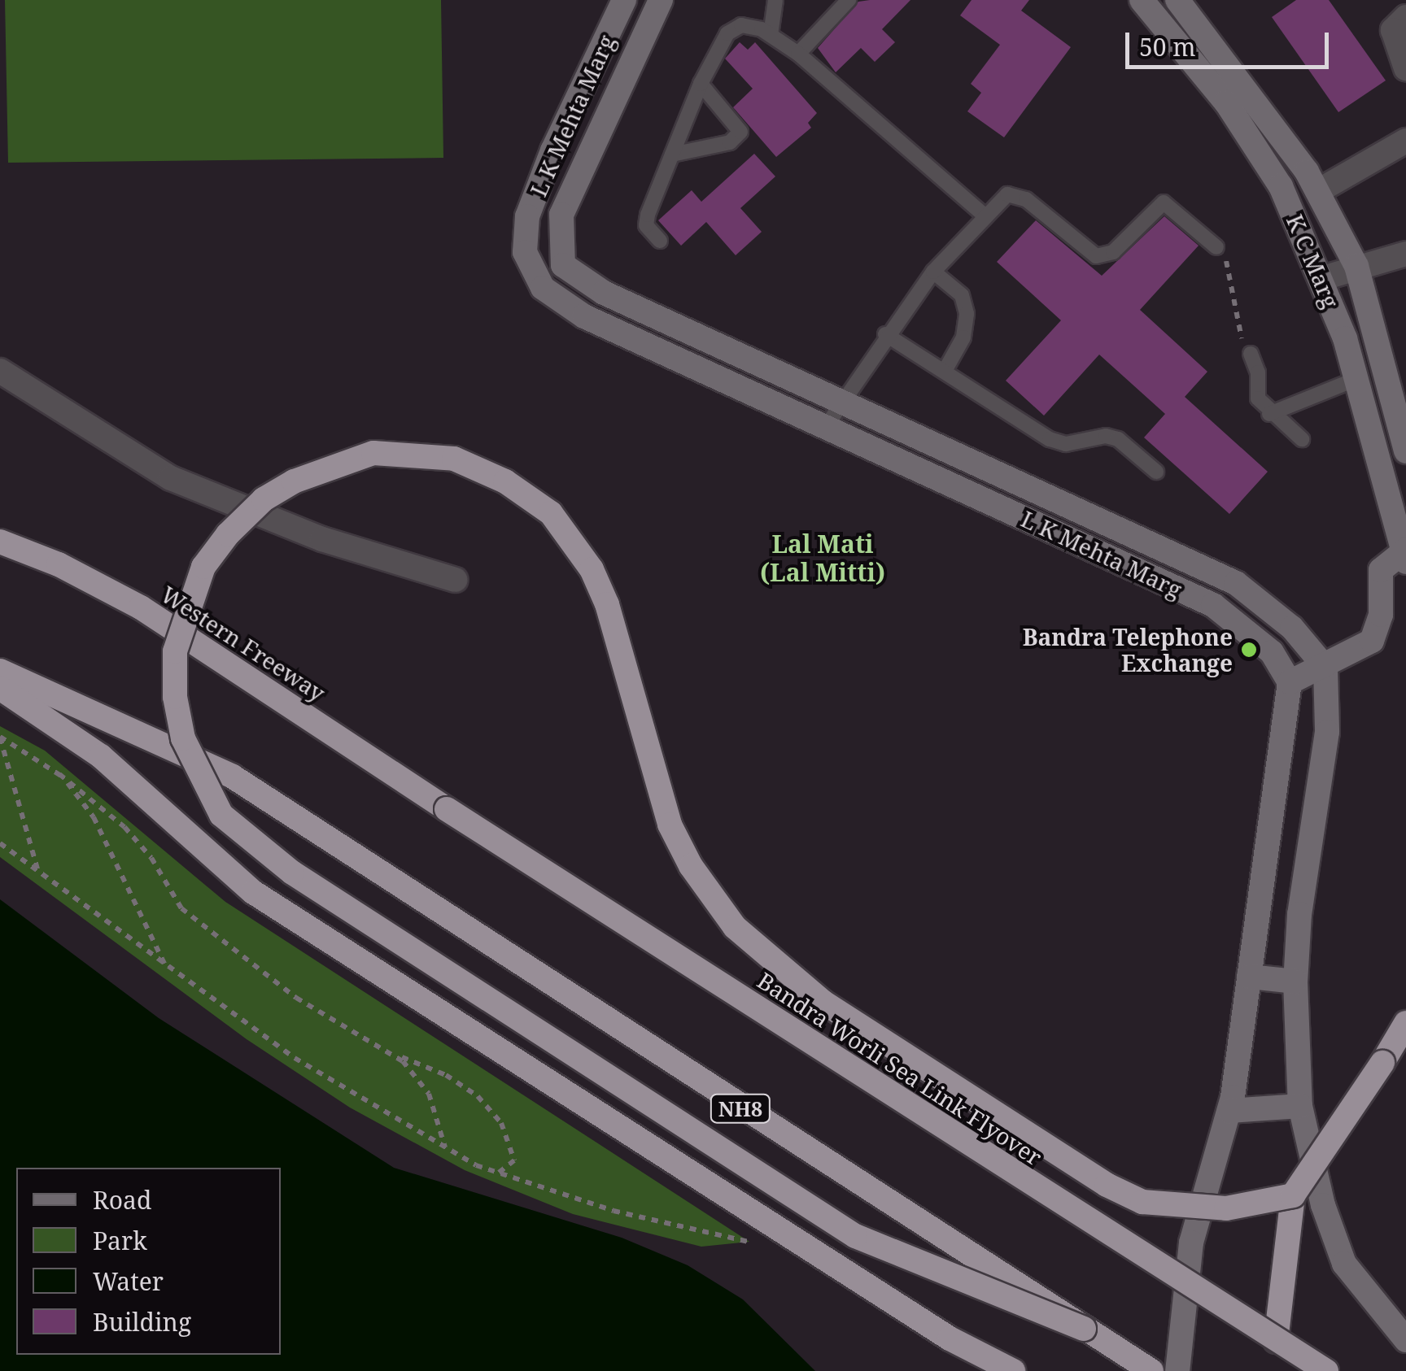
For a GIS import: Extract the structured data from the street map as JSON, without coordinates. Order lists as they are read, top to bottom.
{
  "streets": {
    "highway": ["Western Freeway", "Bandra Worli Sea Link Flyover", "NH8"],
    "main road": ["L K Mehta Marg", "K C Marg"]
  },
  "crossings": [
    ["Western Freeway", "Bandra Worli Sea Link Flyover"]
  ],
  "districts": ["Lal Mati (Lal Mitti)"],
  "places": ["Bandra Telephone Exchange"],
  "legend": [
    "Road",
    "Park",
    "Water",
    "Building"
  ],
  "scale_bar": "50 m"
}
